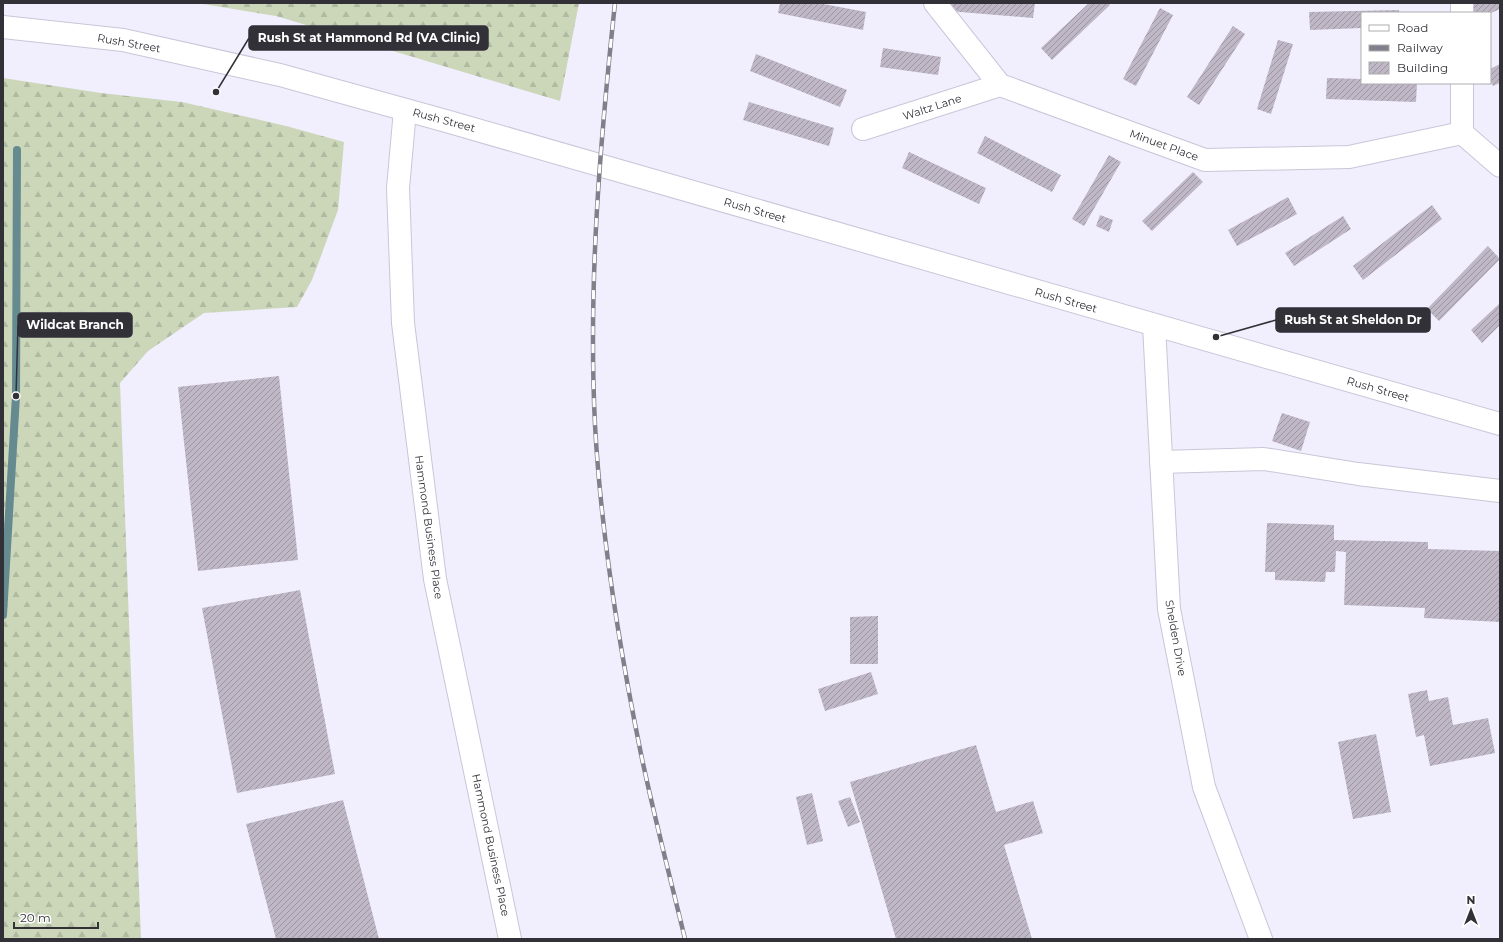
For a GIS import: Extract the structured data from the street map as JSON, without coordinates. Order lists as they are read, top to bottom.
{
  "streets": {
    "street": [
      "Rush Street",
      "Waltz Lane",
      "Minuet Place",
      "Hammond Business Place",
      "Shelden Drive"
    ]
  },
  "crossings": [
    ["Rush Street", "Hammond Business Place"],
    ["Rush Street", "Shelden Drive"],
    ["Waltz Lane", "Minuet Place"]
  ],
  "places": ["Rush St at Hammond Rd (VA Clinic)", "Rush St at Sheldon Dr", "Wildcat Branch"],
  "legend": ["Road", "Railway", "Building"],
  "scale_bar": "20 m",
  "north": "top"
}
